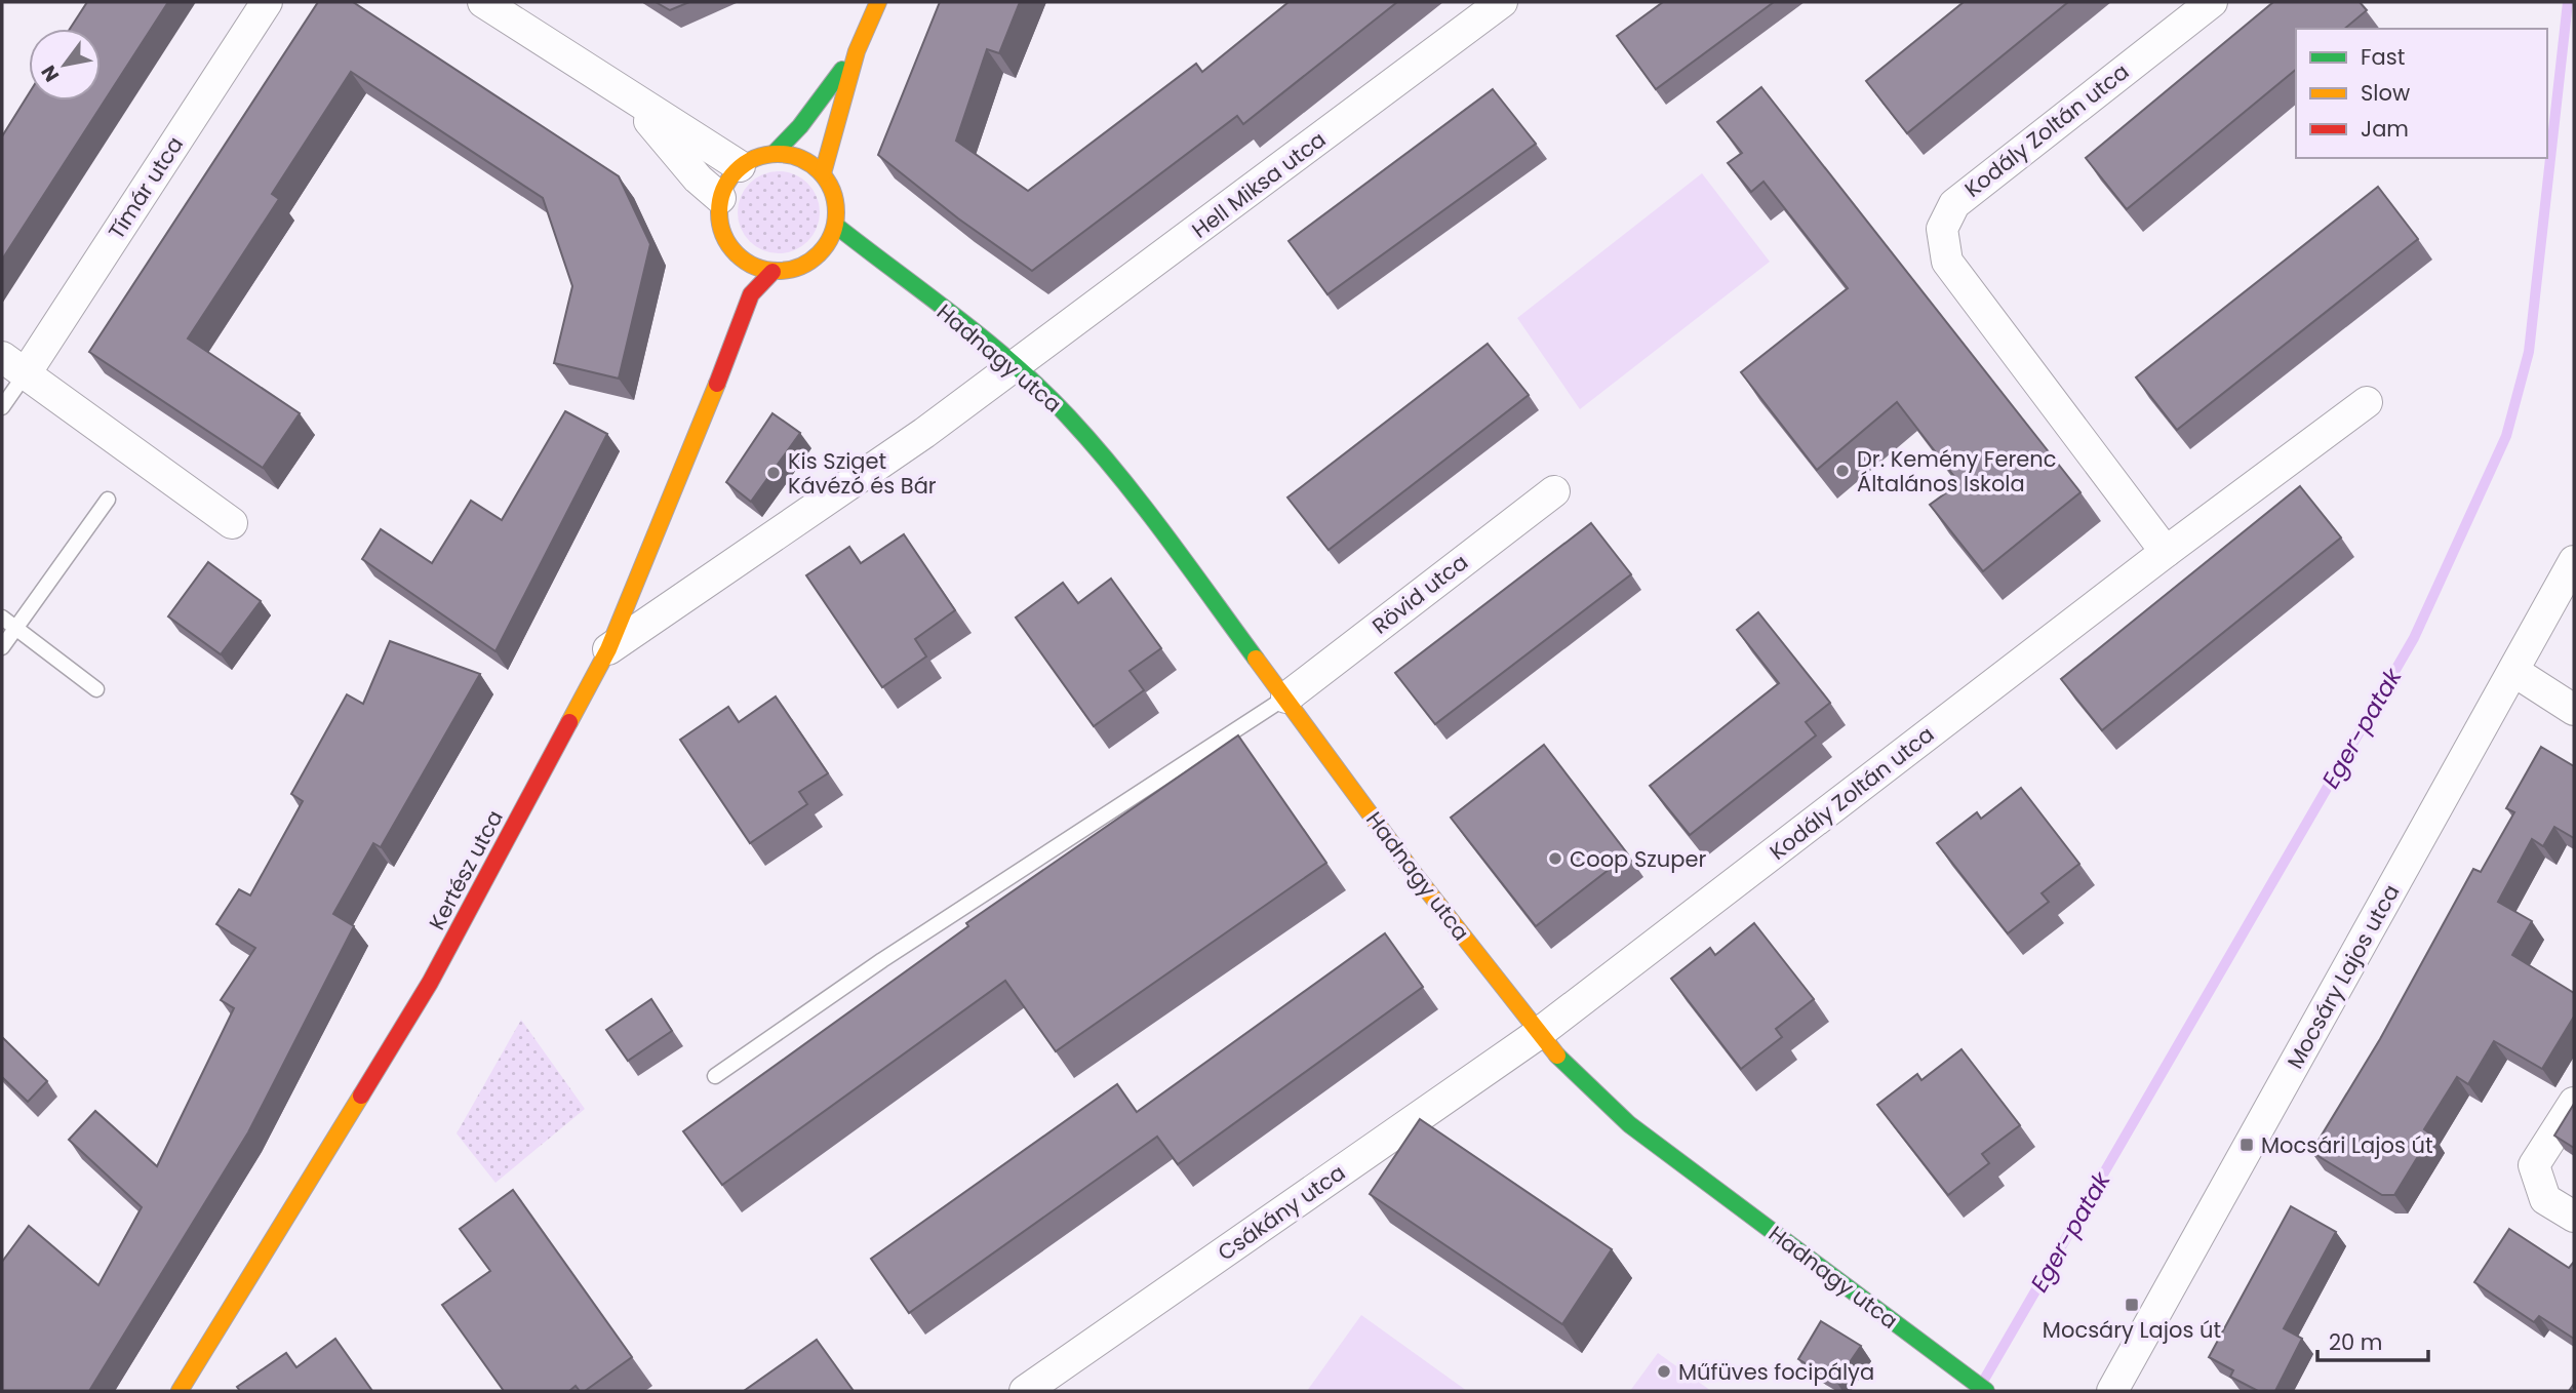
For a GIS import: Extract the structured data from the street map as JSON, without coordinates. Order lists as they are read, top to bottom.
{
  "streets": {
    "street": [
      "Kodály Zoltán utca",
      "Hell Miksa utca",
      "Tímár utca",
      "Hadnagy utca",
      "Rövid utca",
      "Kertész utca",
      "Mocsáry Lajos utca",
      "Csákány utca"
    ]
  },
  "crossings": [
    ["Kodály Zoltán utca", "Hadnagy utca"],
    ["Kodály Zoltán utca", "Csákány utca"],
    ["Hell Miksa utca", "Hadnagy utca"],
    ["Hell Miksa utca", "Kertész utca"],
    ["Hadnagy utca", "Rövid utca"],
    ["Hadnagy utca", "Kertész utca"],
    ["Hadnagy utca", "Csákány utca"]
  ],
  "water": ["Eger-patak"],
  "places": {
    "other": [
      "Dr. Kemény Ferenc Általános Iskola",
      "Kis Sziget Kávézó és Bár",
      "Coop Szuper",
      "Műfüves focipálya"
    ],
    "transit": ["Mocsári Lajos út", "Mocsáry Lajos út"]
  },
  "legend": ["Fast", "Slow", "Jam"],
  "scale_bar": "20 m",
  "north": "bottom left"
}
